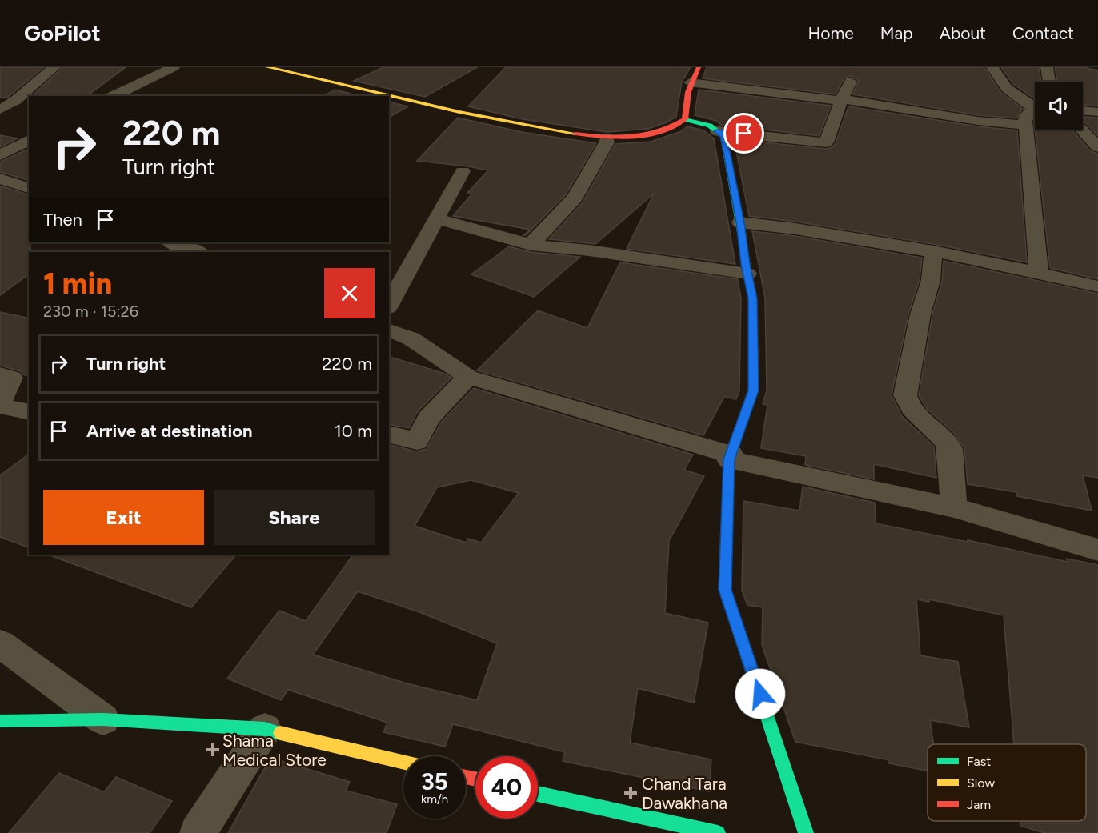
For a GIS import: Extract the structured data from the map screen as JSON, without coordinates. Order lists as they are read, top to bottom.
{
  "places": {
    "health": ["Shama Medical Store", "Chand Tara Dawakhana"]
  },
  "legend": ["Fast", "Slow", "Jam"],
  "page": {
    "header": "GoPilot",
    "nav": [
      "Home",
      "Map",
      "About",
      "Contact"
    ],
    "turn": ["220 m", "Turn right"],
    "then": "Then",
    "heading": ["1 min", "230 m · 15:26"],
    "list": [
      {
        "name": "Turn right",
        "value": "220 m"
      },
      {
        "name": "Arrive at destination",
        "value": "10 m"
      }
    ],
    "buttons": ["Exit", "Share"],
    "speed": "35 km/h",
    "limit": "40"
  }
}
